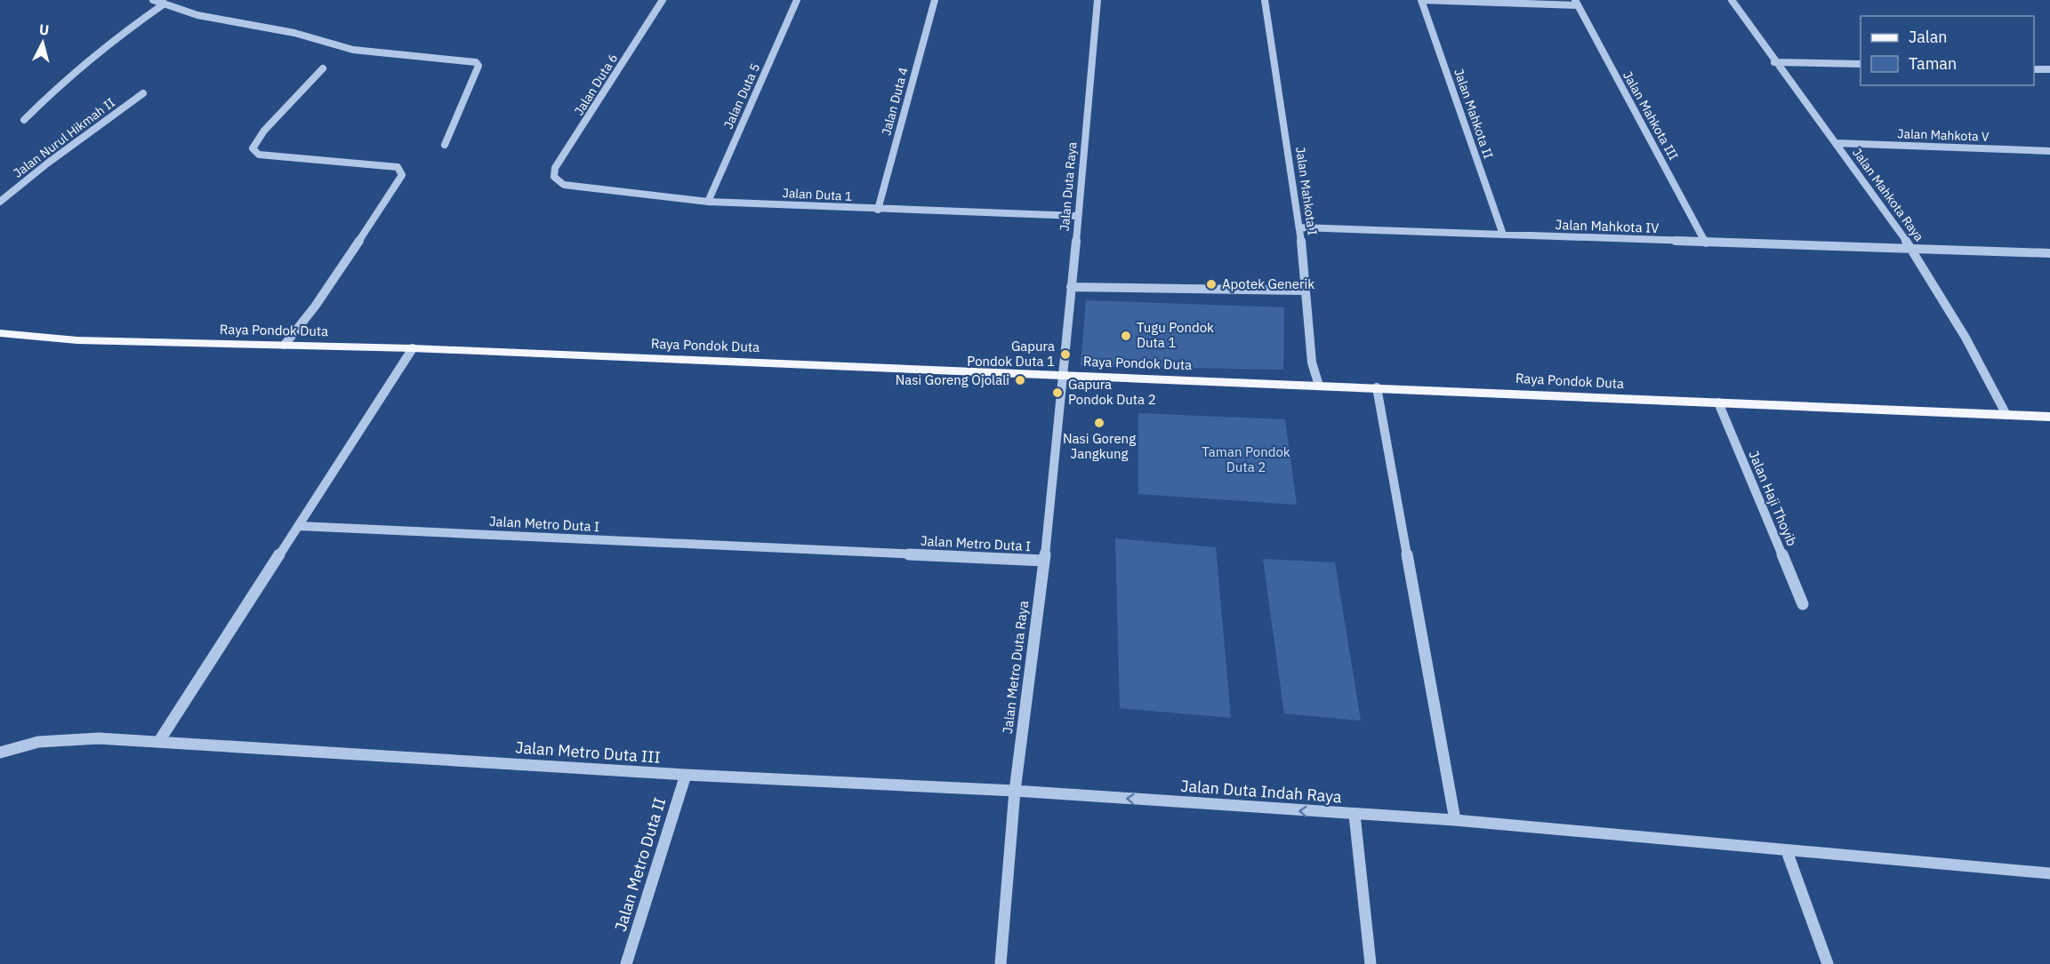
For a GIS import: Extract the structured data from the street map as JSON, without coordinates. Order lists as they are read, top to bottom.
{
  "streets": {
    "main road": ["Raya Pondok Duta"],
    "street": [
      "Jalan Duta 6",
      "Jalan Duta 5",
      "Jalan Duta 4",
      "Jalan Mahkota II",
      "Jalan Mahkota III",
      "Jalan Mahkota V",
      "Jalan Nurul Hikmah II",
      "Jalan Duta Raya",
      "Jalan Mahkota I",
      "Jalan Duta 1",
      "Jalan Mahkota Raya",
      "Jalan Mahkota IV",
      "Jalan Haji Thoyib",
      "Jalan Metro Duta I",
      "Jalan Metro Duta Raya",
      "Jalan Metro Duta III",
      "Jalan Duta Indah Raya",
      "Jalan Metro Duta II"
    ]
  },
  "crossings": [
    ["Jalan Duta 6", "Jalan Duta 1"],
    ["Jalan Duta 5", "Jalan Duta 1"],
    ["Jalan Duta 4", "Jalan Duta 1"],
    ["Jalan Mahkota II", "Jalan Mahkota IV"],
    ["Jalan Mahkota III", "Jalan Mahkota IV"],
    ["Jalan Mahkota V", "Jalan Mahkota Raya"],
    ["Jalan Duta Raya", "Jalan Duta 1"],
    ["Jalan Duta Raya", "Raya Pondok Duta"],
    ["Jalan Duta Raya", "Jalan Metro Duta Raya"],
    ["Jalan Mahkota I", "Jalan Mahkota IV"],
    ["Jalan Mahkota I", "Raya Pondok Duta"],
    ["Jalan Mahkota Raya", "Jalan Mahkota IV"],
    ["Jalan Mahkota Raya", "Raya Pondok Duta"],
    ["Raya Pondok Duta", "Jalan Haji Thoyib"],
    ["Raya Pondok Duta", "Jalan Metro Duta Raya"],
    ["Jalan Metro Duta I", "Jalan Metro Duta Raya"],
    ["Jalan Metro Duta Raya", "Jalan Metro Duta III"],
    ["Jalan Metro Duta Raya", "Jalan Duta Indah Raya"],
    ["Jalan Metro Duta III", "Jalan Duta Indah Raya"],
    ["Jalan Metro Duta III", "Jalan Metro Duta II"]
  ],
  "one_way": ["Jalan Duta Indah Raya"],
  "parks": ["Taman Pondok Duta 2"],
  "places": [
    "Apotek Generik",
    "Tugu Pondok Duta 1",
    "Gapura Pondok Duta 1",
    "Nasi Goreng Ojolali",
    "Gapura Pondok Duta 2",
    "Nasi Goreng Jangkung"
  ],
  "legend": ["Jalan", "Taman"],
  "north": "top"
}
